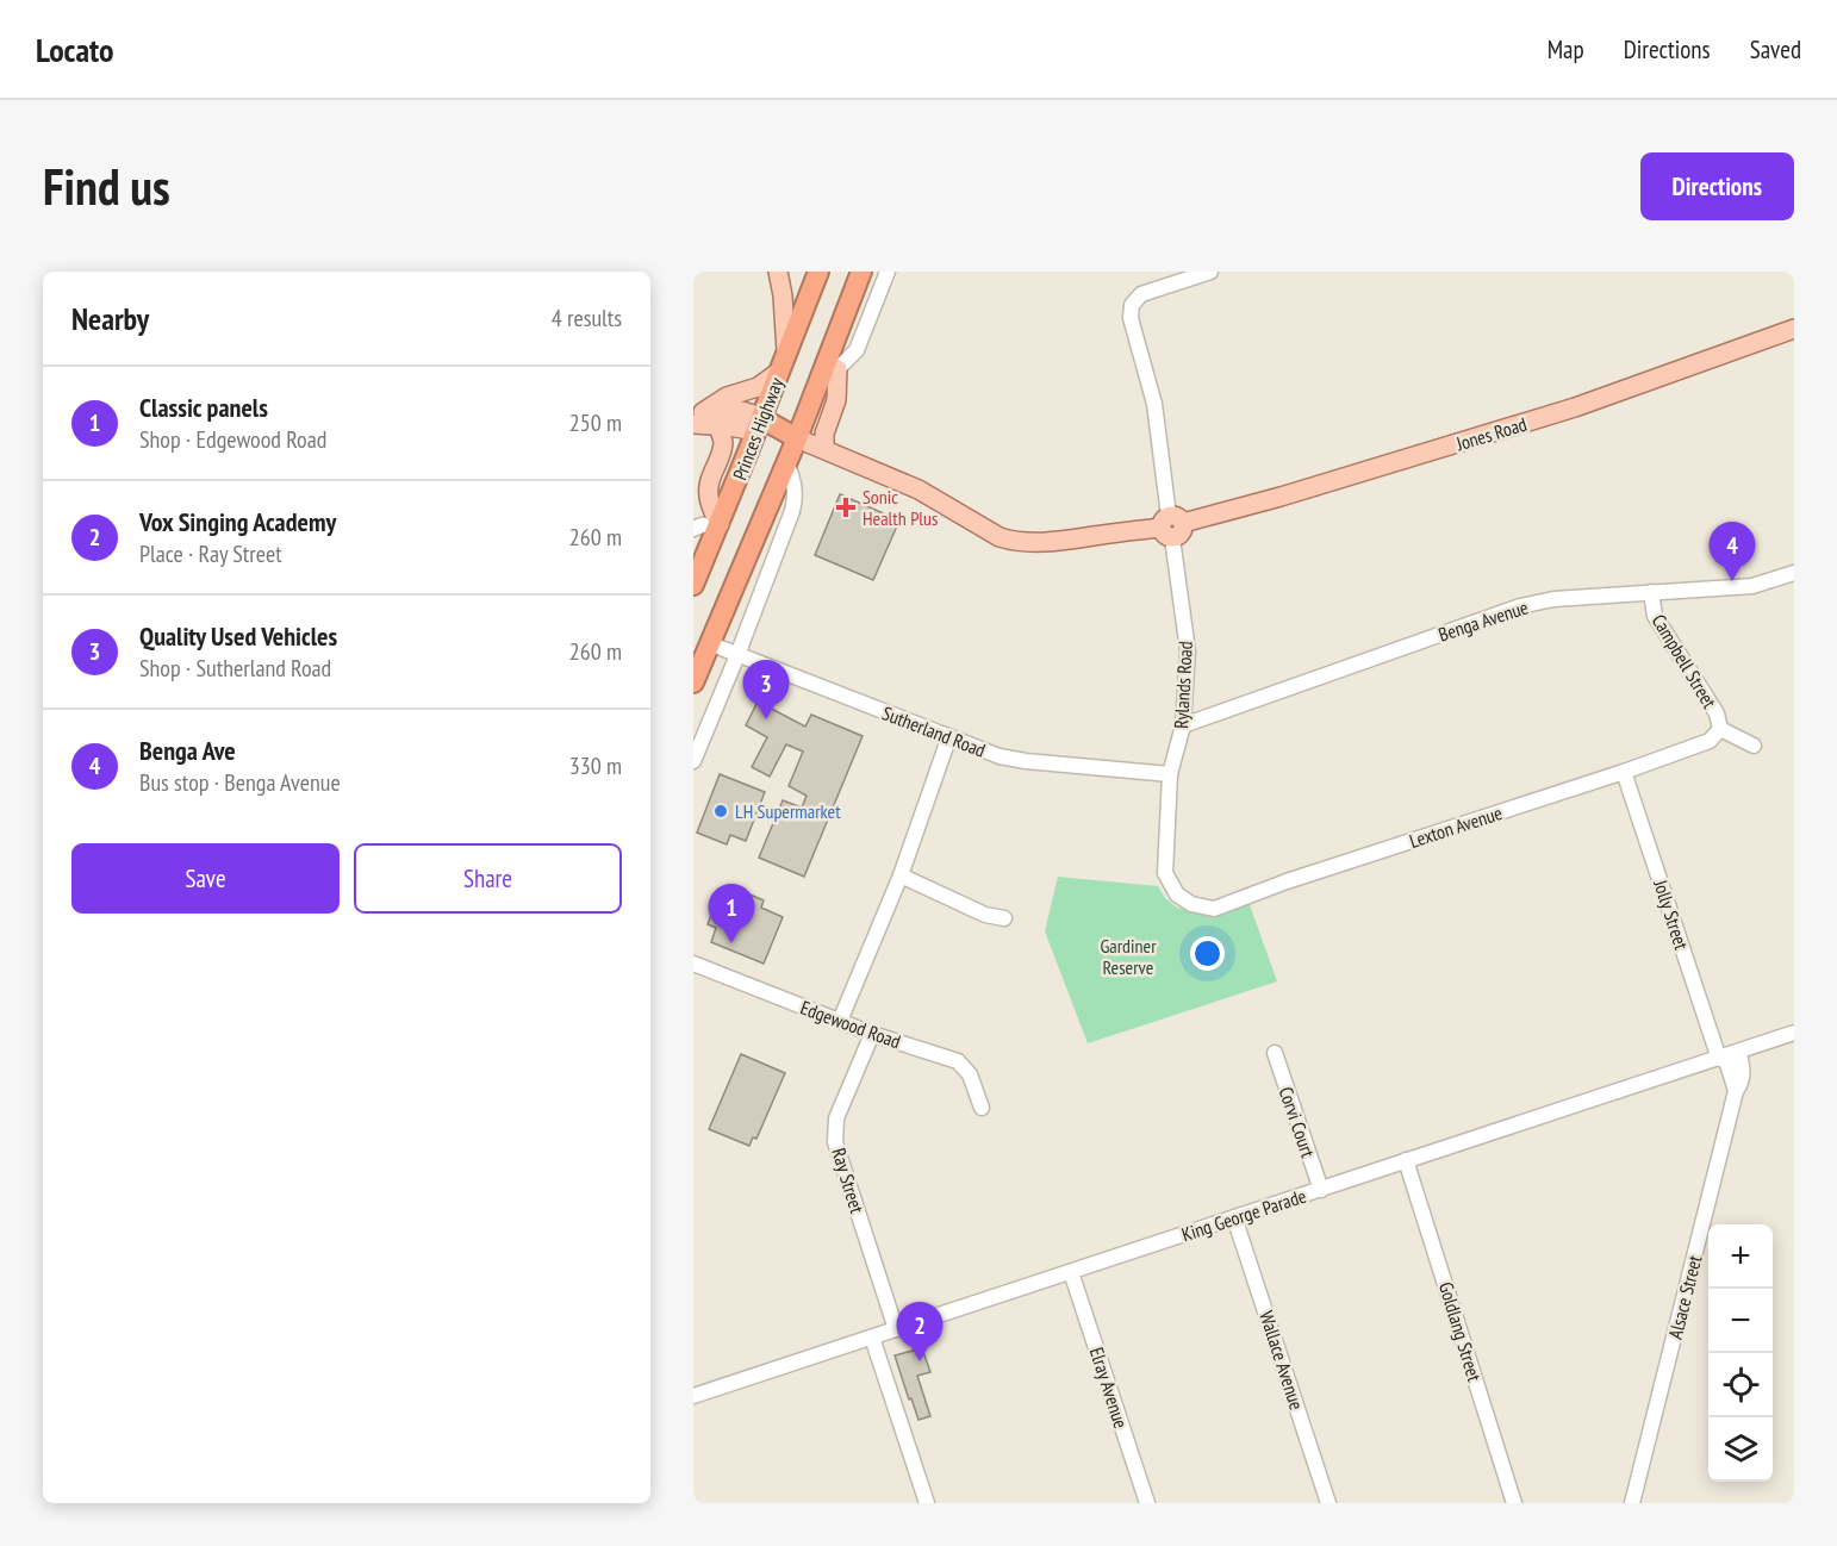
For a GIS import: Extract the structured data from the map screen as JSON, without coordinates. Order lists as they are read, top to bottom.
{
  "streets": {
    "highway": ["Princes Highway"],
    "main road": ["Jones Road"],
    "street": [
      "Benga Avenue",
      "Campbell Street",
      "Rylands Road",
      "Sutherland Road",
      "Lexton Avenue",
      "Jolly Street",
      "Edgewood Road",
      "Corvi Court",
      "Ray Street",
      "King George Parade",
      "Alsace Street",
      "Goldlang Street",
      "Wallace Avenue",
      "Elray Avenue"
    ]
  },
  "crossings": [
    ["Princes Highway", "Jones Road"],
    ["Princes Highway", "Sutherland Road"],
    ["Jones Road", "Rylands Road"],
    ["Benga Avenue", "Campbell Street"],
    ["Benga Avenue", "Rylands Road"],
    ["Campbell Street", "Lexton Avenue"],
    ["Rylands Road", "Sutherland Road"],
    ["Rylands Road", "Lexton Avenue"],
    ["Lexton Avenue", "Jolly Street"],
    ["Jolly Street", "King George Parade"],
    ["Jolly Street", "Alsace Street"],
    ["Edgewood Road", "Ray Street"],
    ["Corvi Court", "King George Parade"],
    ["Ray Street", "King George Parade"],
    ["King George Parade", "Alsace Street"],
    ["King George Parade", "Goldlang Street"],
    ["King George Parade", "Wallace Avenue"],
    ["King George Parade", "Elray Avenue"]
  ],
  "parks": ["Gardiner Reserve"],
  "places": {
    "health": ["Sonic Health Plus"],
    "other": ["LH Supermarket"]
  },
  "page": {
    "header": "Locato",
    "nav": ["Map", "Directions", "Saved"],
    "buttons": [
      "Directions",
      ["Save", "Share"]
    ],
    "title": "Find us",
    "heading": ["Nearby", "4 results"],
    "list": [
      {
        "mark": "1",
        "name": "Classic panels",
        "note": "Shop · Edgewood Road",
        "value": "250 m"
      },
      {
        "mark": "2",
        "name": "Vox Singing Academy",
        "note": "Place · Ray Street",
        "value": "260 m"
      },
      {
        "mark": "3",
        "name": "Quality Used Vehicles",
        "note": "Shop · Sutherland Road",
        "value": "260 m"
      },
      {
        "mark": "4",
        "name": "Benga Ave",
        "note": "Bus stop · Benga Avenue",
        "value": "330 m"
      }
    ],
    "pins": [
      "4",
      "3",
      "1",
      "2"
    ],
    "map_buttons": ["+", "−"]
  }
}
